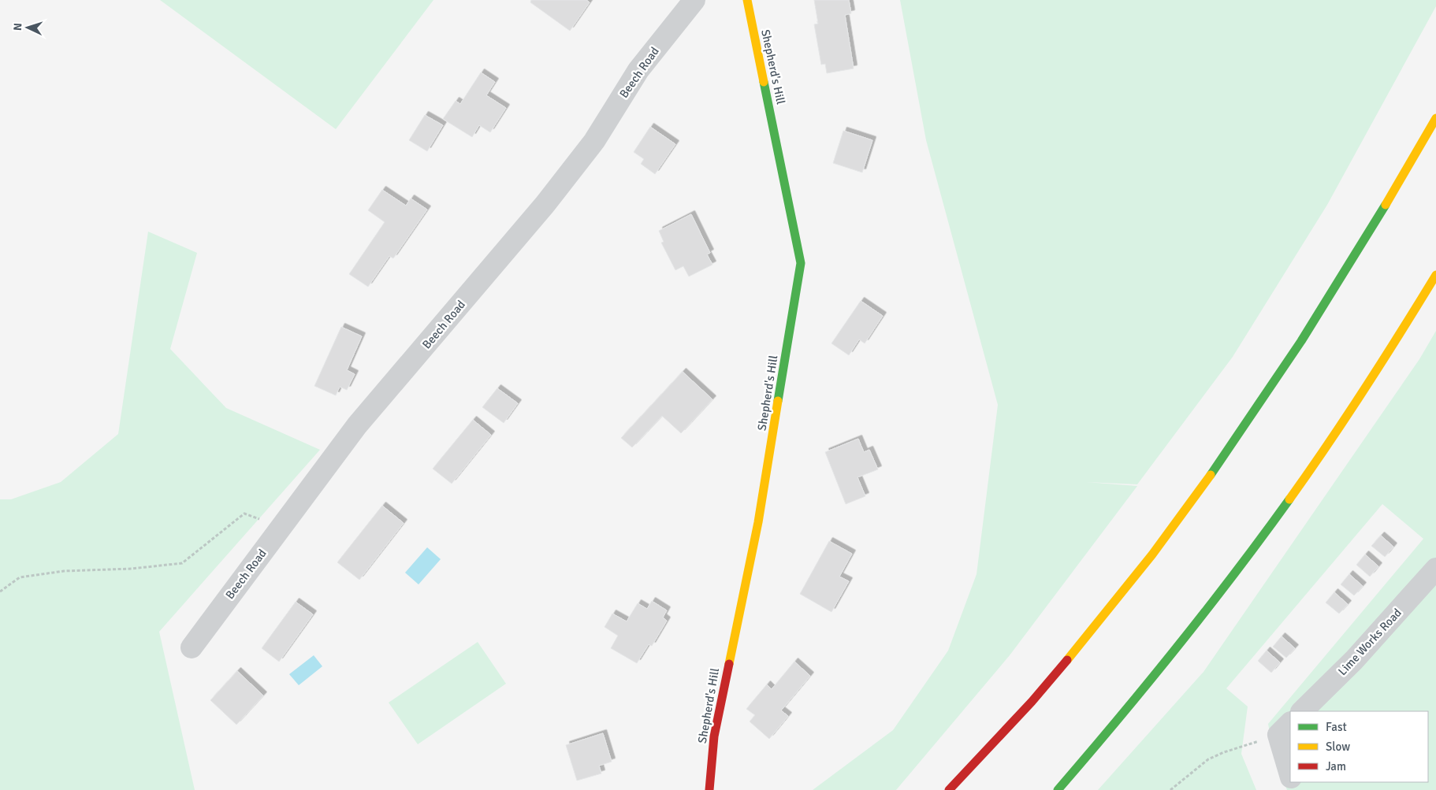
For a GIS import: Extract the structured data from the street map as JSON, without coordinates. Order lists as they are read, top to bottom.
{
  "streets": {
    "main road": ["Shepherd's Hill"],
    "street": ["Beech Road", "Lime Works Road"]
  },
  "legend": ["Fast", "Slow", "Jam"],
  "north": "left"
}
